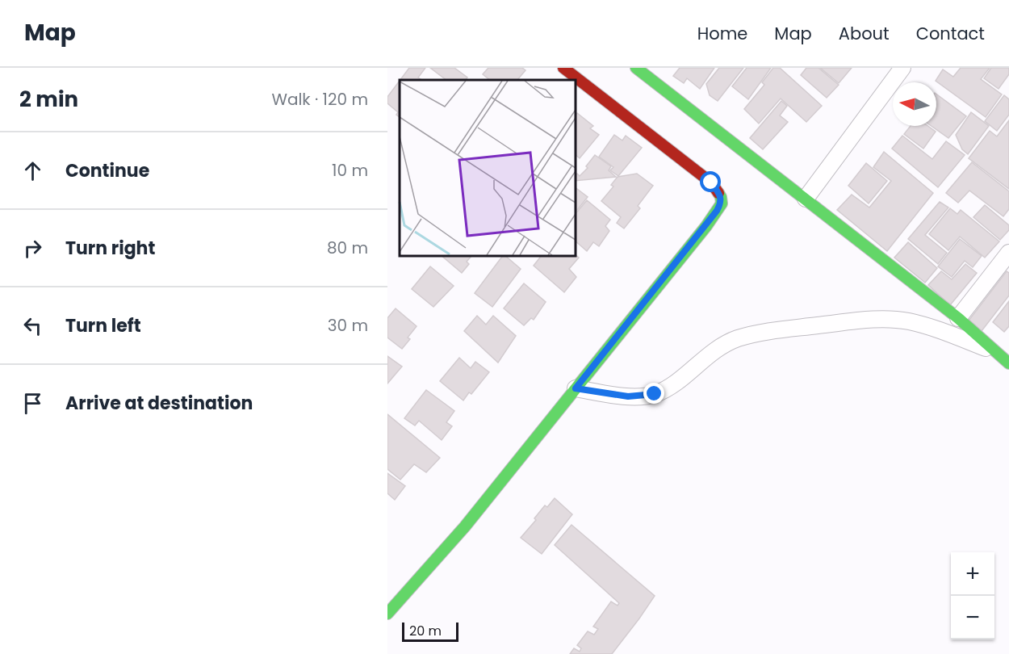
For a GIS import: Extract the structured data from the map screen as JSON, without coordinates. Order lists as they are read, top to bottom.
{
  "scale_bar": "20 m",
  "north": "left",
  "page": {
    "header": "Map",
    "nav": [
      "Home",
      "Map",
      "About",
      "Contact"
    ],
    "heading": ["2 min", "Walk · 120 m"],
    "list": [
      ["Continue", "10 m"],
      ["Turn right", "80 m"],
      ["Turn left", "30 m"],
      "Arrive at destination"
    ],
    "map_buttons": ["+", "−"],
    "scale": "20 m"
  }
}
